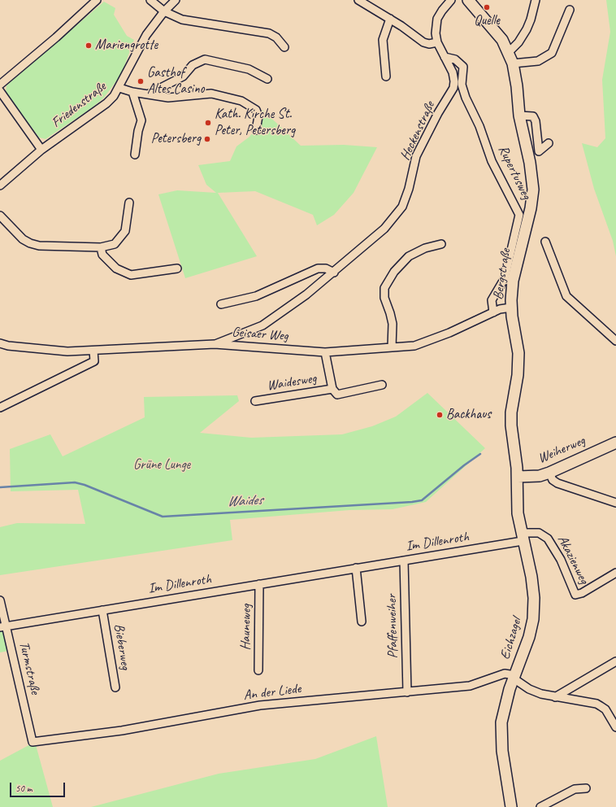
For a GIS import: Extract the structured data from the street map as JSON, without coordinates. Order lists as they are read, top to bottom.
{
  "streets": {
    "main road": ["Bergstraße", "Weiherweg", "Eichzagel"],
    "street": [
      "Friedenstraße",
      "Heckenstraße",
      "Rupertusweg",
      "Geisaer Weg",
      "Waidesweg",
      "Im Dillenroth",
      "Akazienweg",
      "Pfaffenweiher",
      "Hauneweg",
      "Bieberweg",
      "Turmstraße",
      "An der Liede"
    ]
  },
  "crossings": [
    ["Heckenstraße", "Rupertusweg"],
    ["Heckenstraße", "Geisaer Weg"],
    ["Rupertusweg", "Geisaer Weg"],
    ["Bergstraße", "Geisaer Weg"],
    ["Bergstraße", "Weiherweg"],
    ["Bergstraße", "Eichzagel"],
    ["Geisaer Weg", "Waidesweg"],
    ["Weiherweg", "Eichzagel"],
    ["Im Dillenroth", "Akazienweg"],
    ["Im Dillenroth", "Pfaffenweiher"],
    ["Im Dillenroth", "Hauneweg"],
    ["Im Dillenroth", "Eichzagel"],
    ["Im Dillenroth", "Bieberweg"],
    ["Im Dillenroth", "Turmstraße"],
    ["Akazienweg", "Eichzagel"],
    ["Pfaffenweiher", "An der Liede"],
    ["Eichzagel", "An der Liede"],
    ["Turmstraße", "An der Liede"]
  ],
  "water": ["Waides"],
  "parks": ["Grüne Lunge"],
  "places": [
    "Quelle",
    "Mariengrotte",
    "Gasthof Altes Casino",
    "Kath. Kirche St. Peter, Petersberg",
    "Petersberg",
    "Backhaus"
  ],
  "scale_bar": "50 m"
}
